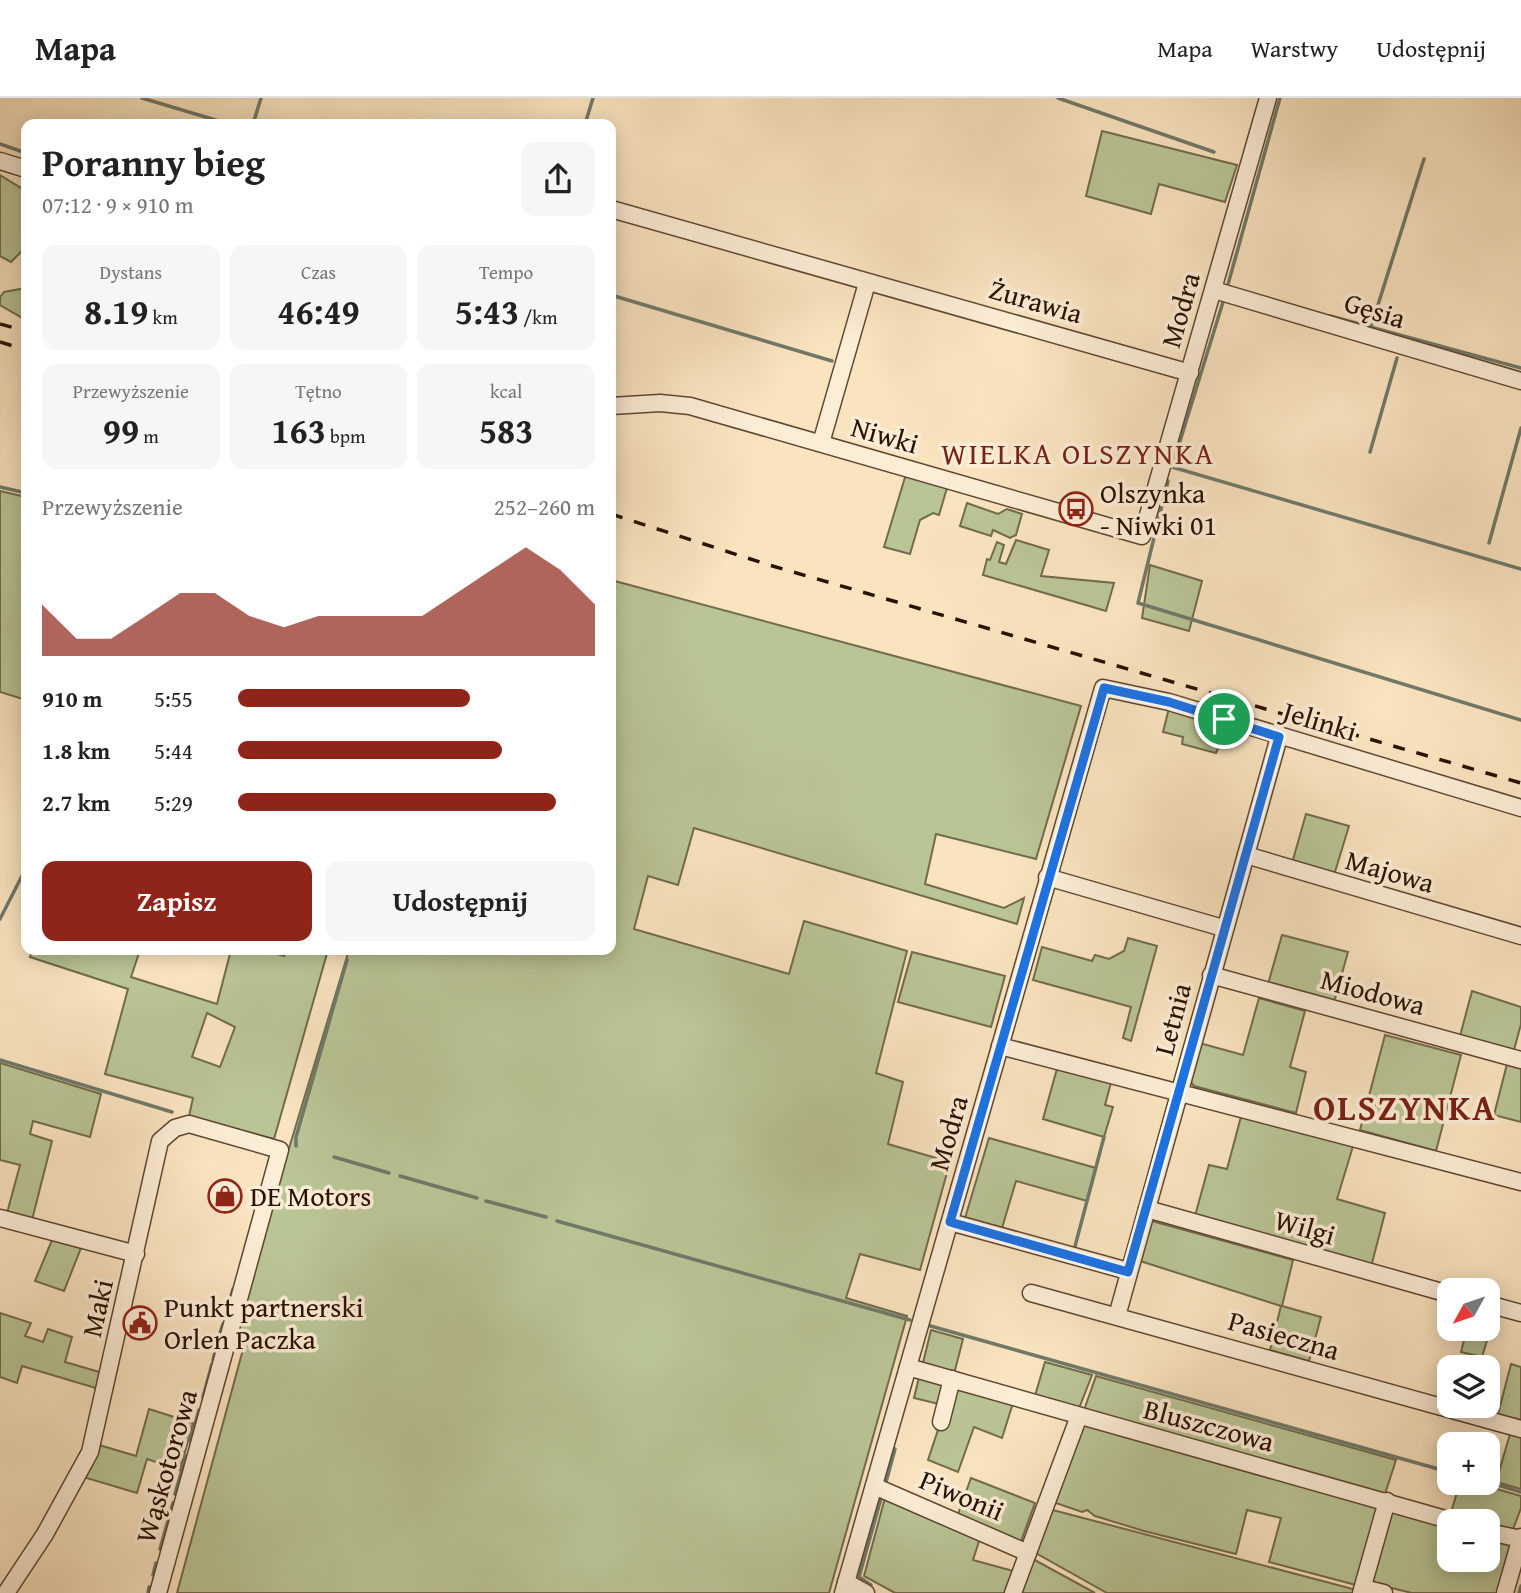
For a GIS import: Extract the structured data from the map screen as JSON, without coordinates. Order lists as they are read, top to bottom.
{
  "streets": {
    "street": [
      "Żurawia",
      "Modra",
      "Gęsia",
      "Niwki",
      "Jelinki",
      "Majowa",
      "Miodowa",
      "Letnia",
      "Wilgi",
      "Maki",
      "Pasieczna",
      "Bluszczowa",
      "Wąskotorowa",
      "Piwonii"
    ]
  },
  "crossings": [
    ["Żurawia", "Modra"],
    ["Modra", "Gęsia"],
    ["Modra", "Niwki"],
    ["Modra", "Jelinki"],
    ["Modra", "Bluszczowa"],
    ["Modra", "Piwonii"],
    ["Jelinki", "Letnia"],
    ["Majowa", "Letnia"],
    ["Miodowa", "Letnia"],
    ["Letnia", "Wilgi"],
    ["Letnia", "Pasieczna"],
    ["Maki", "Wąskotorowa"]
  ],
  "districts": ["WIELKA OLSZYNKA", "OLSZYNKA"],
  "places": {
    "bus stop": ["Olszynka - Niwki 01"],
    "shop": ["DE Motors"],
    "public building": ["Punkt partnerski Orlen Paczka"]
  },
  "north": "bottom left",
  "page": {
    "header": "Mapa",
    "nav": ["Mapa", "Warstwy", "Udostępnij"],
    "heading": ["Poranny bieg", "07:12 · 9 × 910 m"],
    "stats": [
      ["Dystans", "8.19 km"],
      ["Czas", "46:49"],
      ["Tempo", "5:43 /km"],
      ["Przewyższenie", "99 m"],
      ["Tętno", "163 bpm"],
      ["kcal", "583"]
    ],
    "chart": ["Przewyższenie", "252–260 m"],
    "list": [
      {
        "name": "910 m",
        "note": "5:55"
      },
      {
        "name": "1.8 km",
        "note": "5:44"
      },
      {
        "name": "2.7 km",
        "note": "5:29"
      }
    ],
    "buttons": ["Zapisz", "Udostępnij"],
    "map_buttons": ["+", "−"]
  }
}
